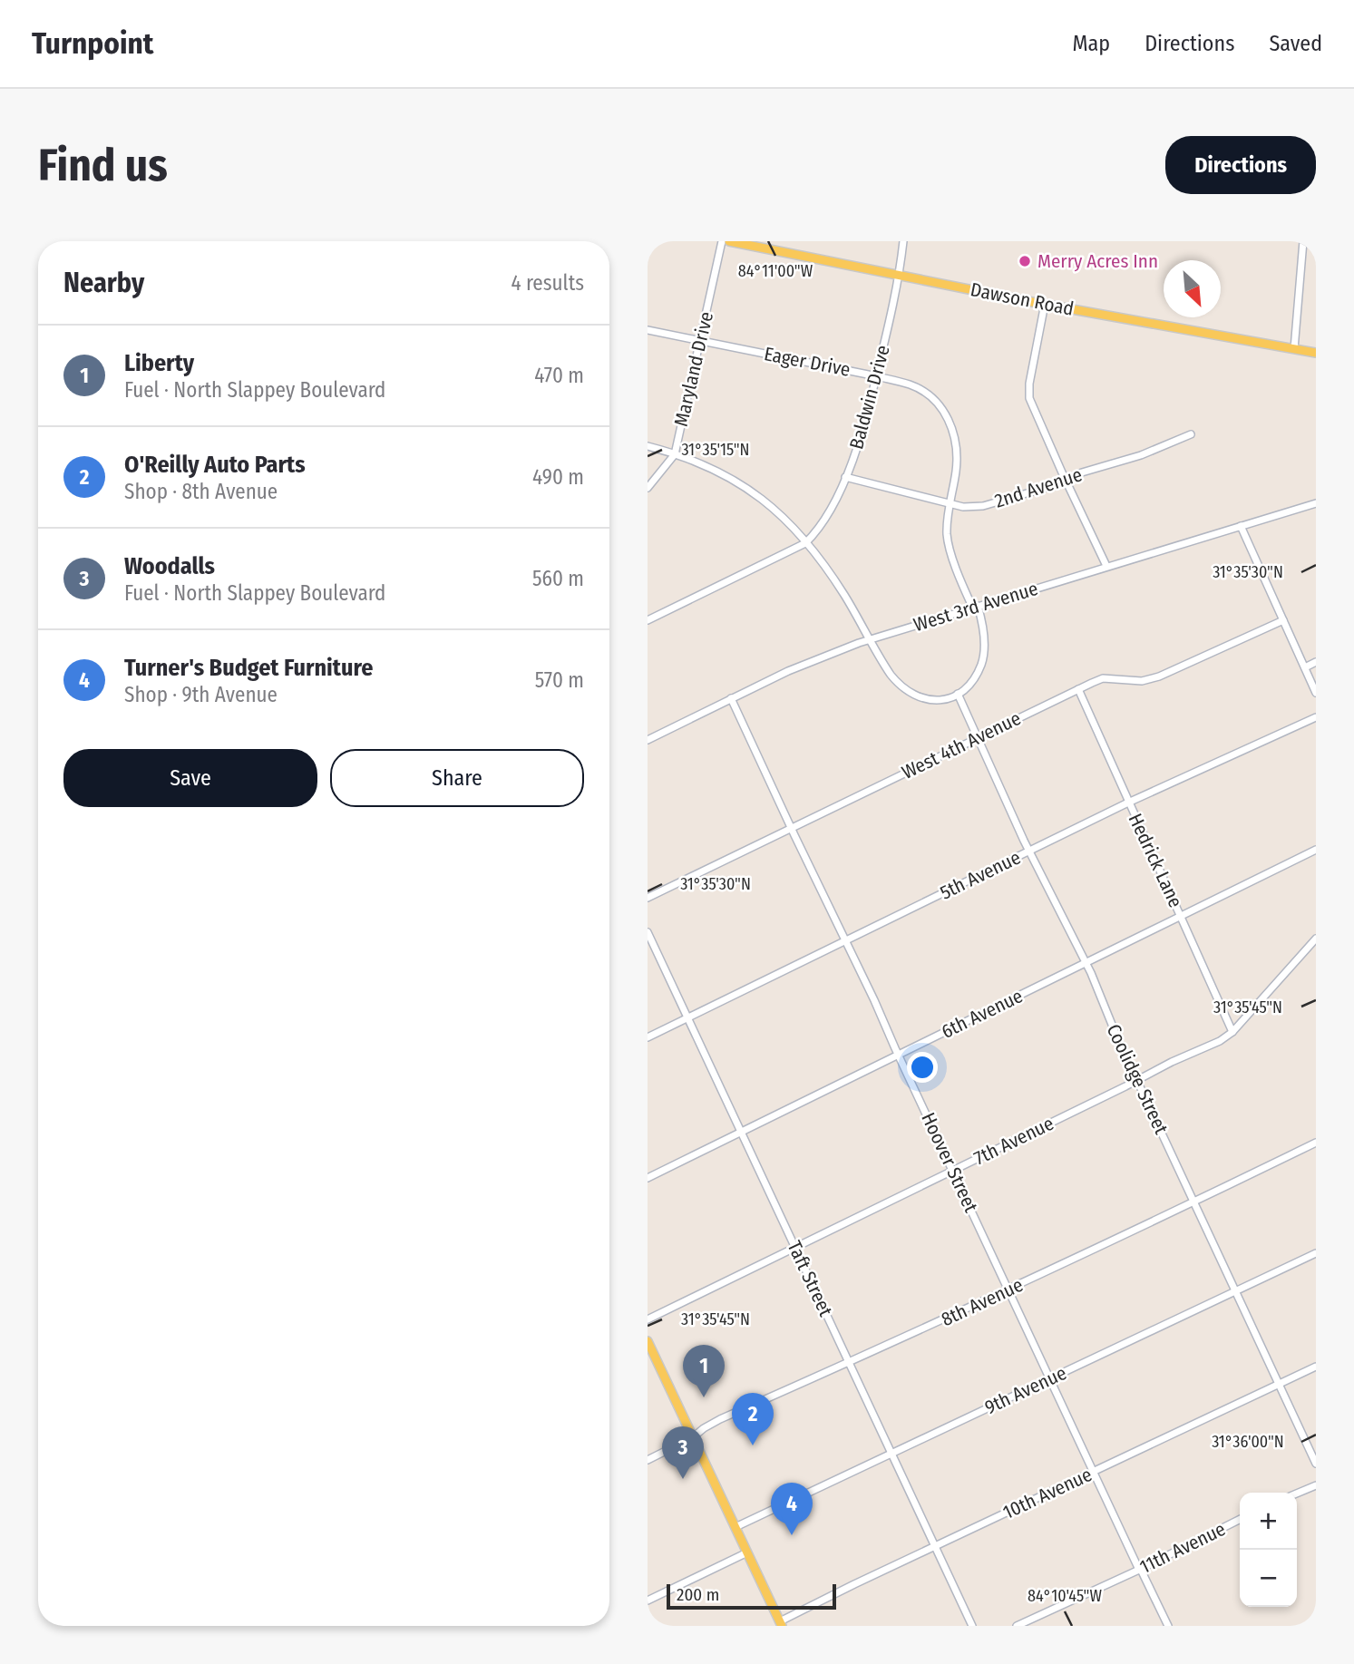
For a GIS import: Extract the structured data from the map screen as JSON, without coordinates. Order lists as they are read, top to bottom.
{
  "streets": {
    "main road": ["Dawson Road"],
    "street": [
      "Eager Drive",
      "Maryland Drive",
      "Baldwin Drive",
      "2nd Avenue",
      "West 3rd Avenue",
      "West 4th Avenue",
      "Hedrick Lane",
      "5th Avenue",
      "6th Avenue",
      "Coolidge Street",
      "7th Avenue",
      "Hoover Street",
      "Taft Street",
      "8th Avenue",
      "9th Avenue",
      "10th Avenue",
      "11th Avenue"
    ]
  },
  "crossings": [
    ["Dawson Road", "Baldwin Drive"],
    ["Eager Drive", "Maryland Drive"],
    ["Eager Drive", "Baldwin Drive"],
    ["Eager Drive", "2nd Avenue"],
    ["Eager Drive", "West 3rd Avenue"],
    ["Eager Drive", "Coolidge Street"],
    ["Baldwin Drive", "2nd Avenue"],
    ["West 3rd Avenue", "Hoover Street"],
    ["West 4th Avenue", "Hedrick Lane"],
    ["West 4th Avenue", "Coolidge Street"],
    ["West 4th Avenue", "Hoover Street"],
    ["Hedrick Lane", "5th Avenue"],
    ["Hedrick Lane", "6th Avenue"],
    ["Hedrick Lane", "7th Avenue"],
    ["5th Avenue", "Coolidge Street"],
    ["5th Avenue", "Hoover Street"],
    ["5th Avenue", "Taft Street"],
    ["6th Avenue", "Coolidge Street"],
    ["6th Avenue", "Hoover Street"],
    ["6th Avenue", "Taft Street"],
    ["Coolidge Street", "7th Avenue"],
    ["Coolidge Street", "8th Avenue"],
    ["Coolidge Street", "9th Avenue"],
    ["Coolidge Street", "10th Avenue"],
    ["7th Avenue", "Hoover Street"],
    ["7th Avenue", "Taft Street"],
    ["Hoover Street", "8th Avenue"],
    ["Hoover Street", "9th Avenue"],
    ["Hoover Street", "10th Avenue"],
    ["Hoover Street", "11th Avenue"],
    ["Taft Street", "8th Avenue"],
    ["Taft Street", "9th Avenue"],
    ["Taft Street", "10th Avenue"]
  ],
  "places": ["Merry Acres Inn"],
  "scale_bar": "200 m",
  "north": "bottom right",
  "page": {
    "header": "Turnpoint",
    "nav": ["Map", "Directions", "Saved"],
    "buttons": [
      "Directions",
      ["Save", "Share"]
    ],
    "title": "Find us",
    "heading": ["Nearby", "4 results"],
    "list": [
      {
        "mark": "1",
        "name": "Liberty",
        "note": "Fuel · North Slappey Boulevard",
        "value": "470 m"
      },
      {
        "mark": "2",
        "name": "O'Reilly Auto Parts",
        "note": "Shop · 8th Avenue",
        "value": "490 m"
      },
      {
        "mark": "3",
        "name": "Woodalls",
        "note": "Fuel · North Slappey Boulevard",
        "value": "560 m"
      },
      {
        "mark": "4",
        "name": "Turner's Budget Furniture",
        "note": "Shop · 9th Avenue",
        "value": "570 m"
      }
    ],
    "pins": [
      "1",
      "2",
      "3",
      "4"
    ],
    "map_buttons": ["+", "−"],
    "scale": "200 m"
  },
  "coordinates": [
    "84°11'00\"W",
    "31°35'15\"N",
    "31°35'30\"N",
    "31°35'45\"N",
    "31°36'00\"N",
    "84°10'45\"W"
  ]
}
